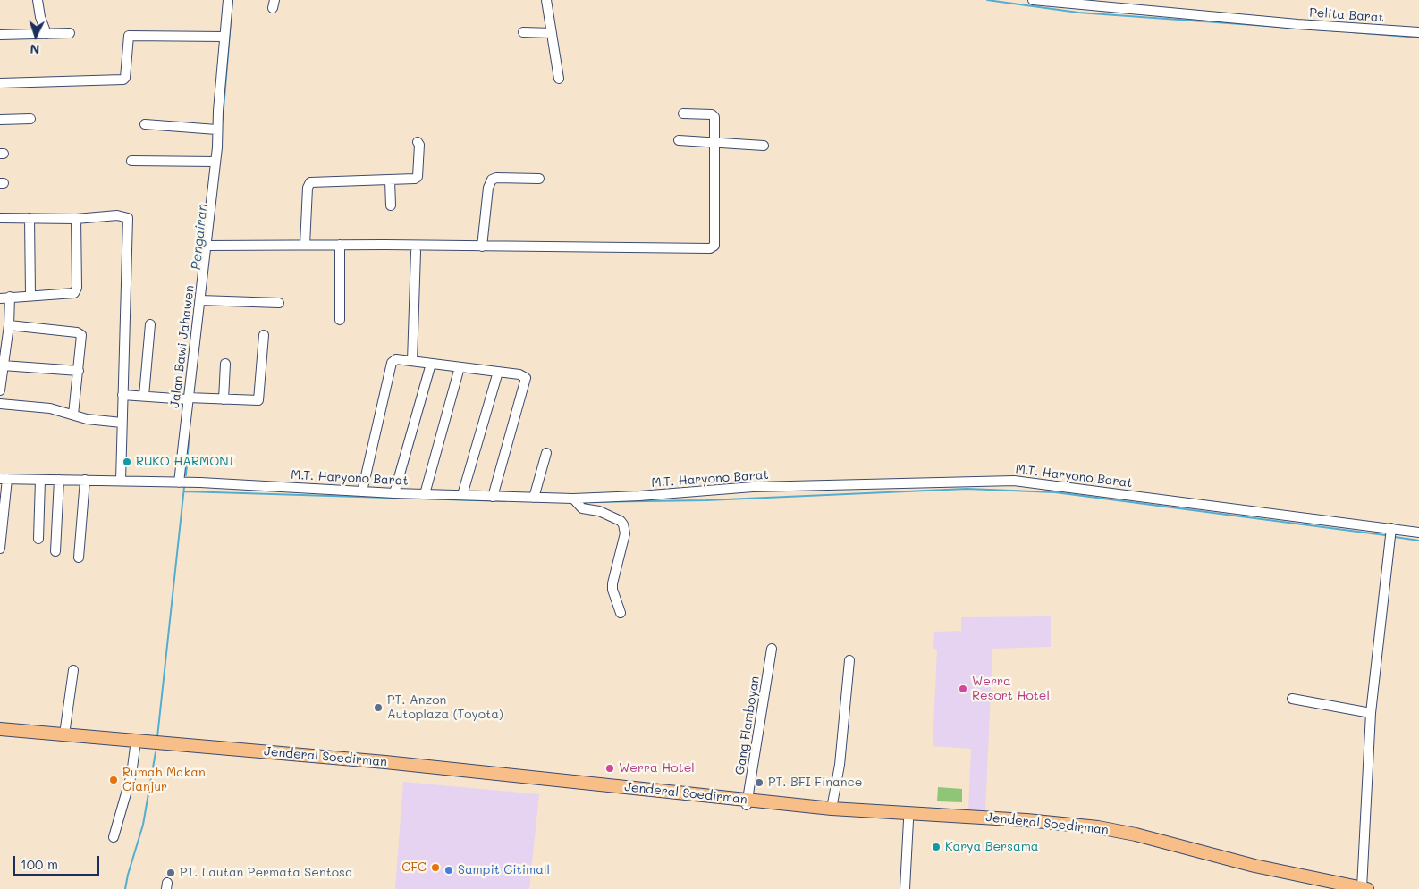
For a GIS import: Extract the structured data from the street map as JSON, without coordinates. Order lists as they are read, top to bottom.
{
  "streets": {
    "highway": ["Jenderal Soedirman"],
    "street": [
      "Pelita Barat",
      "Jalan Bawi Jahawen",
      "M.T. Haryono Barat",
      "Gang Flamboyan"
    ]
  },
  "crossings": [
    ["Jalan Bawi Jahawen", "M.T. Haryono Barat"],
    ["Gang Flamboyan", "Jenderal Soedirman"]
  ],
  "water": ["Pengairan"],
  "places": [
    "RUKO HARMONI",
    "Werra Resort Hotel",
    "PT. Anzon Autoplaza (Toyota)",
    "Werra Hotel",
    "Rumah Makan Cianjur",
    "PT. BFI Finance",
    "Karya Bersama",
    "CFC",
    "Sampit Citimall",
    "PT. Lautan Permata Sentosa"
  ],
  "scale_bar": "100 m",
  "north": "bottom"
}
